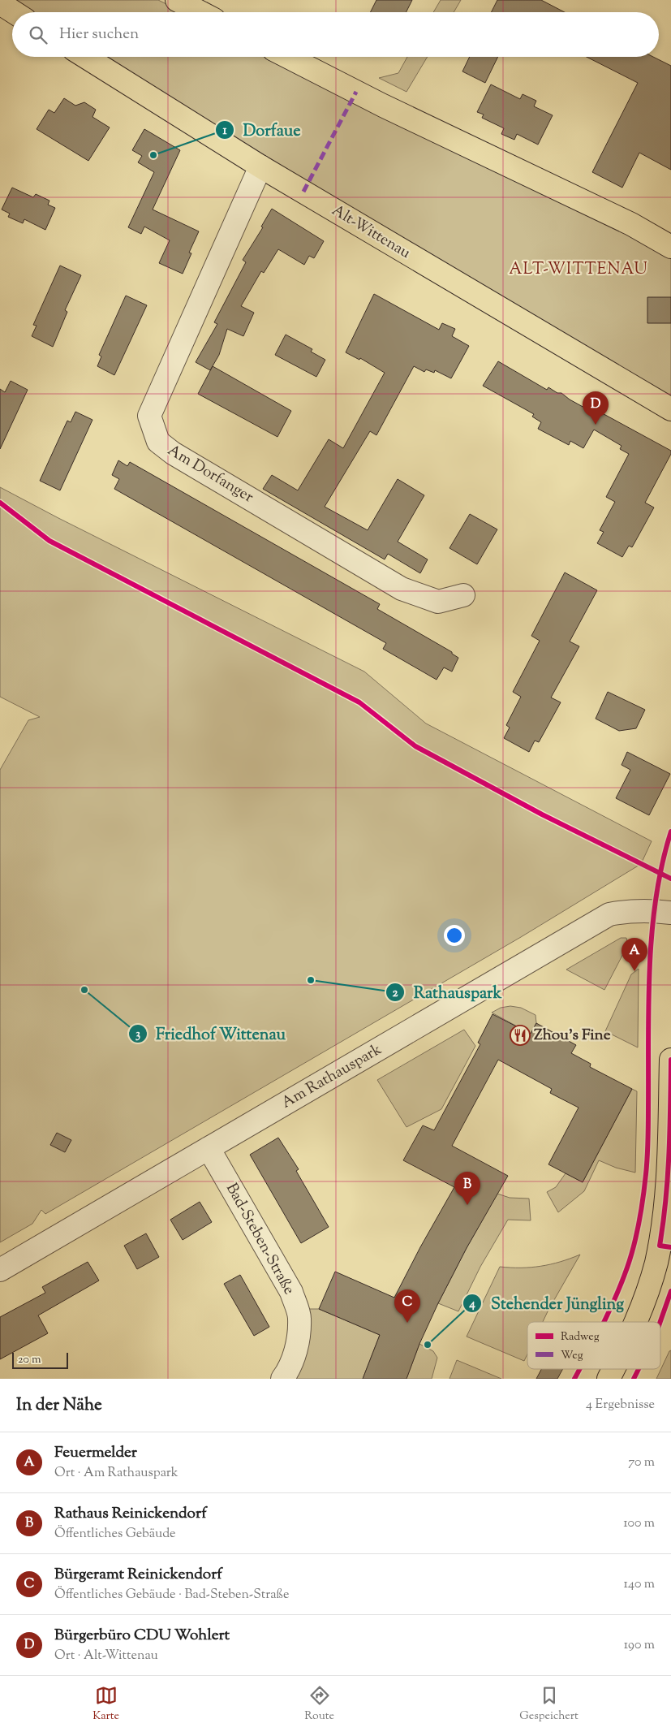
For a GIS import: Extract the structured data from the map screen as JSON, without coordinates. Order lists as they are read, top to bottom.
{
  "streets": {
    "main road": ["Alt-Wittenau"],
    "street": ["Am Dorfanger", "Am Rathauspark", "Bad-Steben-Straße"]
  },
  "crossings": [
    ["Alt-Wittenau", "Am Dorfanger"],
    ["Am Rathauspark", "Bad-Steben-Straße"]
  ],
  "districts": ["ALT-WITTENAU"],
  "places": {
    "other": [
      "Dorfaue",
      "Rathauspark",
      "Friedhof Wittenau",
      "Stehender Jüngling"
    ],
    "restaurant": ["Zhou's Fine"]
  },
  "legend": ["Radweg", "Weg"],
  "scale_bar": "20 m",
  "page": {
    "search": "Hier suchen",
    "pins": [
      "D",
      "A",
      "B",
      "C"
    ],
    "scale": "20 m",
    "heading": ["In der Nähe", "4 Ergebnisse"],
    "list": [
      {
        "mark": "A",
        "name": "Feuermelder",
        "note": "Ort · Am Rathauspark",
        "value": "70 m"
      },
      {
        "mark": "B",
        "name": "Rathaus Reinickendorf",
        "note": "Öffentliches Gebäude",
        "value": "100 m"
      },
      {
        "mark": "C",
        "name": "Bürgeramt Reinickendorf",
        "note": "Öffentliches Gebäude · Bad-Steben-Straße",
        "value": "140 m"
      },
      {
        "mark": "D",
        "name": "Bürgerbüro CDU Wohlert",
        "note": "Ort · Alt-Wittenau",
        "value": "190 m"
      }
    ],
    "nav": ["Karte", "Route", "Gespeichert"]
  }
}
